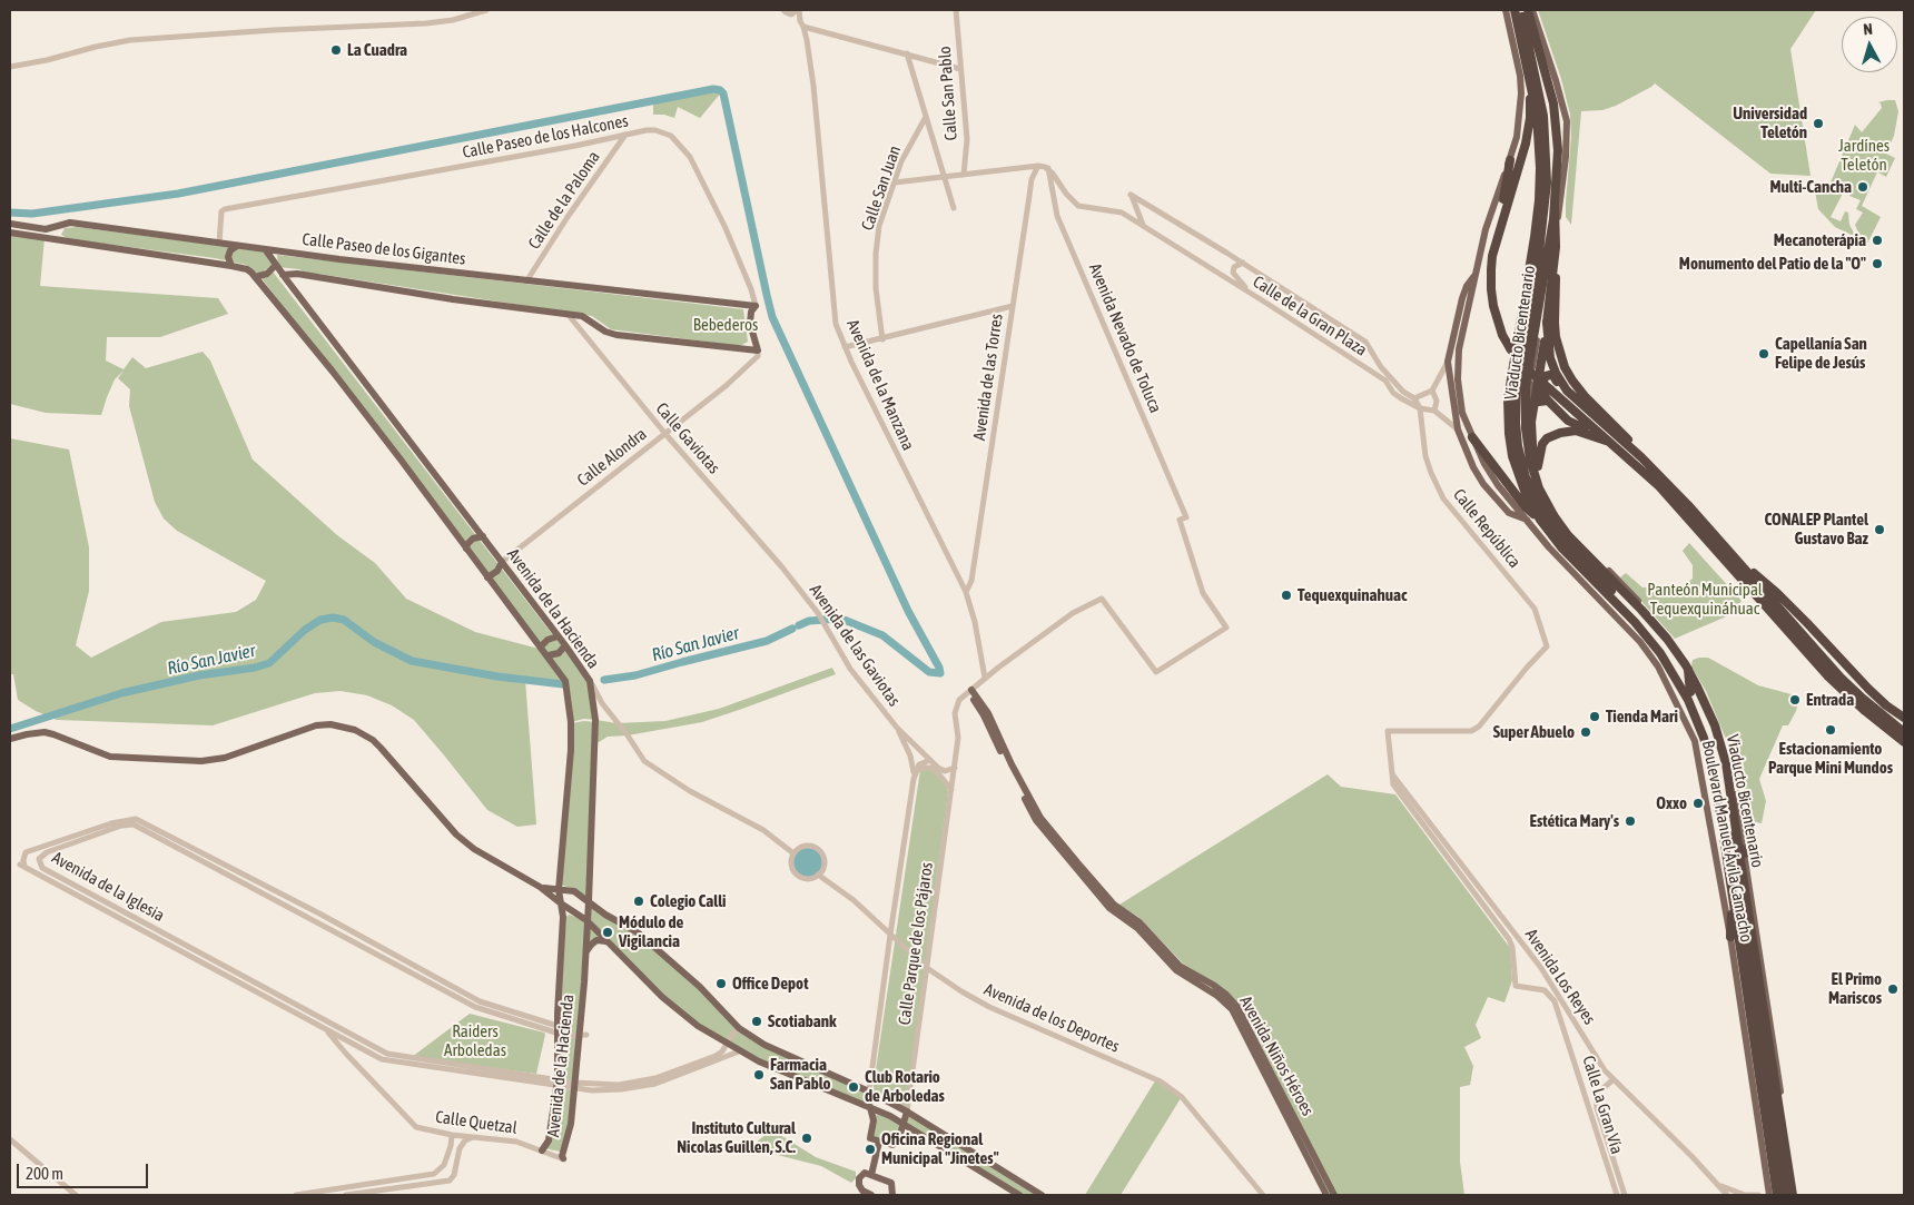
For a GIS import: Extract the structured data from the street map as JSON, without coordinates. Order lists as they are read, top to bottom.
{
  "streets": {
    "highway": ["Viaducto Bicentenario", "Boulevard Manuel Ávila Camacho"],
    "main road": [
      "Calle Paseo de los Gigantes",
      "Avenida de la Hacienda",
      "Calle Parque de los Pájaros",
      "Avenida Niños Héroes"
    ],
    "street": [
      "Calle San Pablo",
      "Calle Paseo de los Halcones",
      "Calle San Juan",
      "Calle de la Paloma",
      "Calle de la Gran Plaza",
      "Avenida Nevado de Toluca",
      "Avenida de las Torres",
      "Avenida de la Manzana",
      "Calle Gaviotas",
      "Calle Alondra",
      "Calle República",
      "Avenida de las Gaviotas",
      "Avenida de la Iglesia",
      "Avenida Los Reyes",
      "Avenida de los Deportes",
      "Calle La Gran Vía",
      "Calle Quetzal"
    ]
  },
  "crossings": [
    ["Calle Paseo de los Halcones", "Calle de la Paloma"],
    ["Calle Paseo de los Halcones", "Calle Paseo de los Gigantes"],
    ["Calle de la Paloma", "Calle Paseo de los Gigantes"],
    ["Calle Paseo de los Gigantes", "Avenida de la Hacienda"],
    ["Calle de la Gran Plaza", "Avenida Nevado de Toluca"],
    ["Calle de la Gran Plaza", "Avenida de las Torres"],
    ["Calle de la Gran Plaza", "Calle República"],
    ["Viaducto Bicentenario", "Boulevard Manuel Ávila Camacho"],
    ["Avenida Nevado de Toluca", "Avenida de las Torres"],
    ["Avenida Nevado de Toluca", "Avenida de la Manzana"],
    ["Avenida de las Torres", "Avenida de la Manzana"],
    ["Calle Gaviotas", "Calle Alondra"],
    ["Calle Gaviotas", "Avenida de las Gaviotas"],
    ["Calle Alondra", "Avenida de la Hacienda"],
    ["Calle República", "Avenida Los Reyes"],
    ["Avenida de la Hacienda", "Avenida de la Iglesia"],
    ["Avenida de la Hacienda", "Calle Quetzal"],
    ["Avenida de las Gaviotas", "Calle Parque de los Pájaros"],
    ["Avenida de la Iglesia", "Calle Quetzal"],
    ["Calle Parque de los Pájaros", "Avenida de los Deportes"],
    ["Calle Parque de los Pájaros", "Avenida Niños Héroes"],
    ["Avenida Los Reyes", "Calle La Gran Vía"]
  ],
  "water": ["Río San Javier"],
  "parks": [
    "Jardínes Teletón",
    "Bebederos",
    "Panteón Municipal Tequexquináhuac",
    "Raiders Arboledas"
  ],
  "places": [
    "La Cuadra",
    "Universidad Teletón",
    "Multi-Cancha",
    "Mecanoterápia",
    "Monumento del Patio de la \"O\"",
    "Capellanía San Felipe de Jesús",
    "CONALEP Plantel Gustavo Baz",
    "Tequexquinahuac",
    "Entrada",
    "Tienda Mari",
    "Estacionamiento Parque Mini Mundos",
    "Super Abuelo",
    "Oxxo",
    "Estética Mary's",
    "Colegio Calli",
    "Módulo de Vigilancia",
    "Office Depot",
    "El Primo Mariscos",
    "Scotiabank",
    "Farmacia San Pablo",
    "Club Rotario de Arboledas",
    "Instituto Cultural Nicolas Guillen, S.C.",
    "Oficina Regional Municipal \"Jinetes\""
  ],
  "scale_bar": "200 m",
  "north": "top"
}
